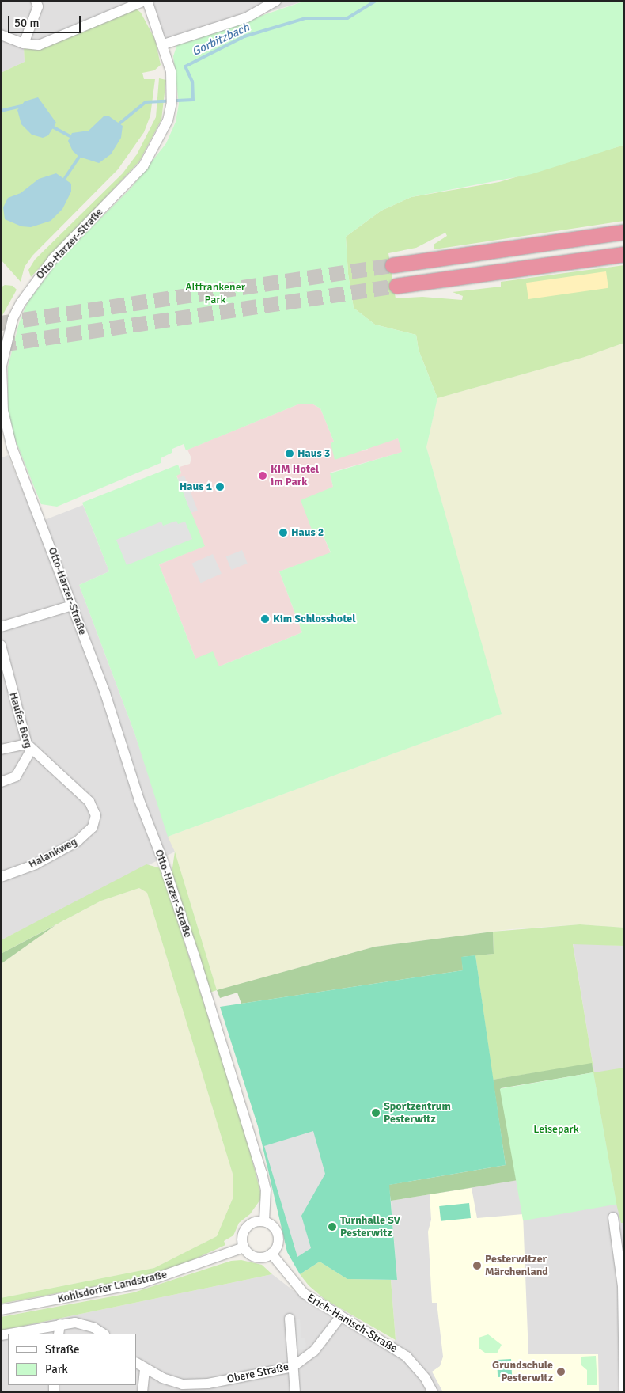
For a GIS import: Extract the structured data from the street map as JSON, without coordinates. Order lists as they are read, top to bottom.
{
  "streets": {
    "street": [
      "Otto-Harzer-Straße",
      "Haufes Berg",
      "Halankweg",
      "Kohlsdorfer Landstraße",
      "Erich-Hanisch-Straße",
      "Obere Straße"
    ]
  },
  "crossings": [
    ["Otto-Harzer-Straße", "Kohlsdorfer Landstraße"],
    ["Otto-Harzer-Straße", "Erich-Hanisch-Straße"],
    ["Haufes Berg", "Halankweg"],
    ["Kohlsdorfer Landstraße", "Erich-Hanisch-Straße"],
    ["Erich-Hanisch-Straße", "Obere Straße"]
  ],
  "water": ["Gorbitzbach"],
  "parks": ["Altfrankener Park", "Leisepark"],
  "places": [
    "Haus 3",
    "KIM Hotel im Park",
    "Haus 1",
    "Haus 2",
    "Kim Schlosshotel",
    "Sportzentrum Pesterwitz",
    "Turnhalle SV Pesterwitz",
    "Pesterwitzer Märchenland",
    "Grundschule Pesterwitz"
  ],
  "legend": ["Straße", "Park"],
  "scale_bar": "50 m"
}
